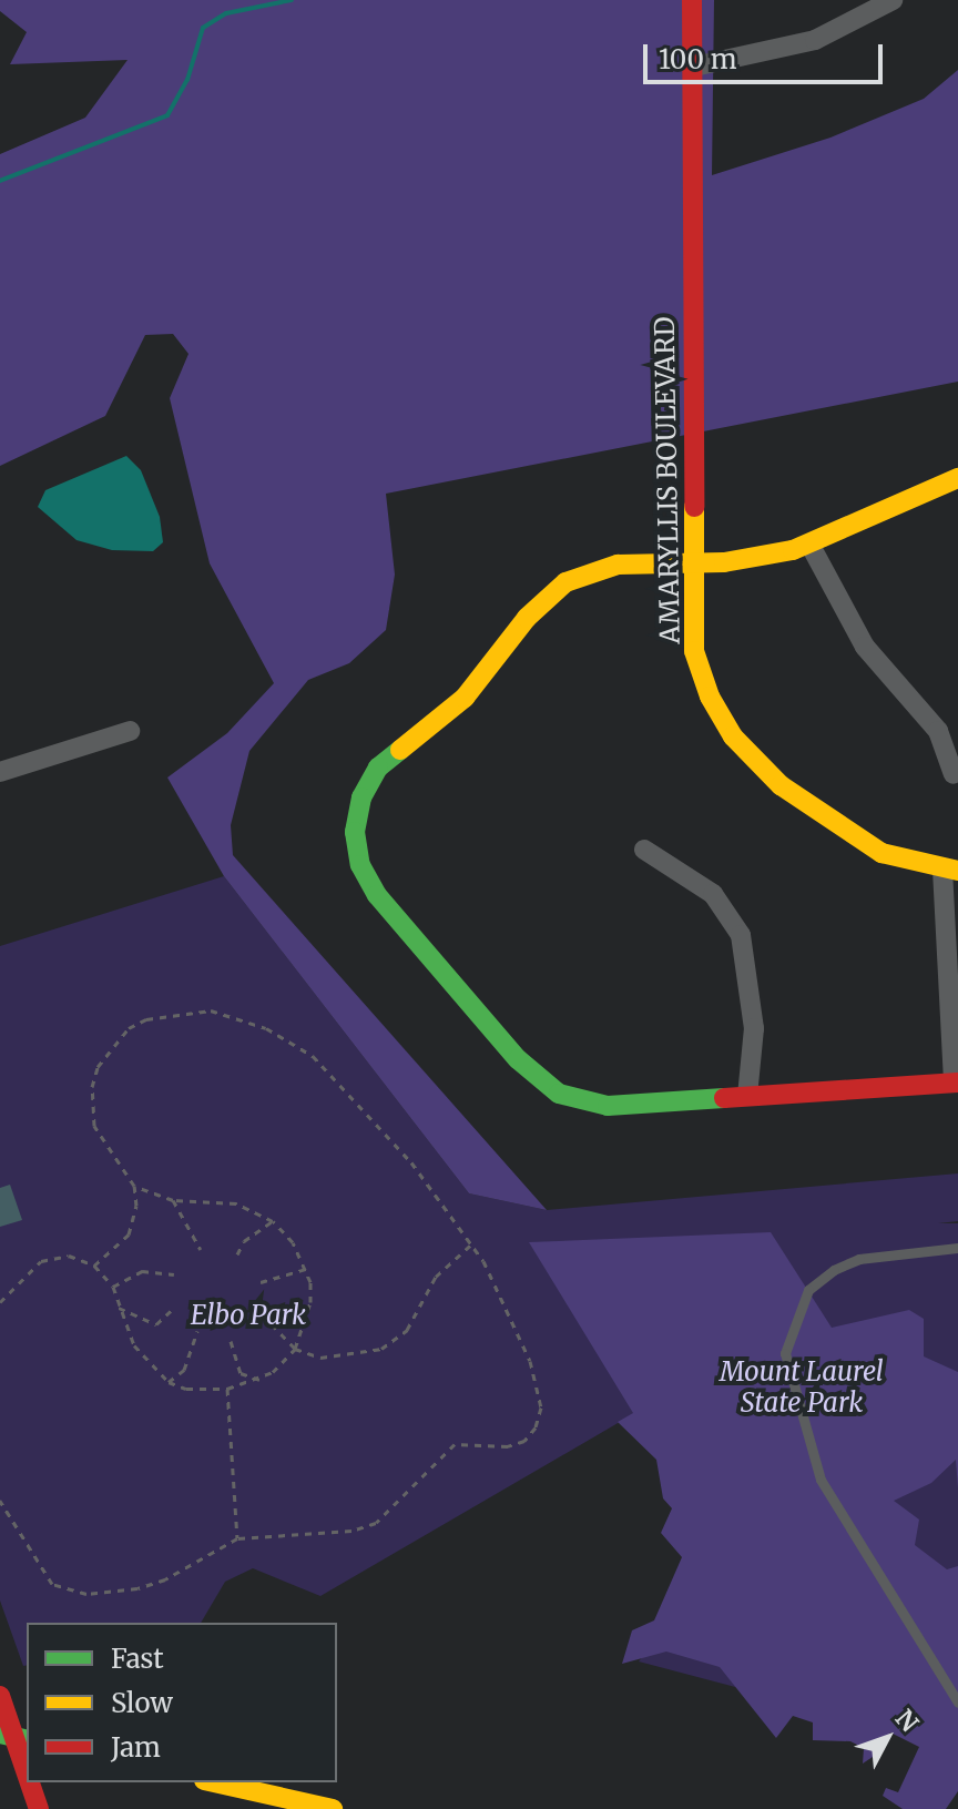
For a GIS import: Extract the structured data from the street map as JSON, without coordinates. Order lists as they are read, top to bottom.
{
  "streets": {
    "street": ["AMARYLLIS BOULEVARD"]
  },
  "parks": ["Elbo Park", "Mount Laurel State Park"],
  "legend": ["Fast", "Slow", "Jam"],
  "scale_bar": "100 m",
  "north": "top right"
}
